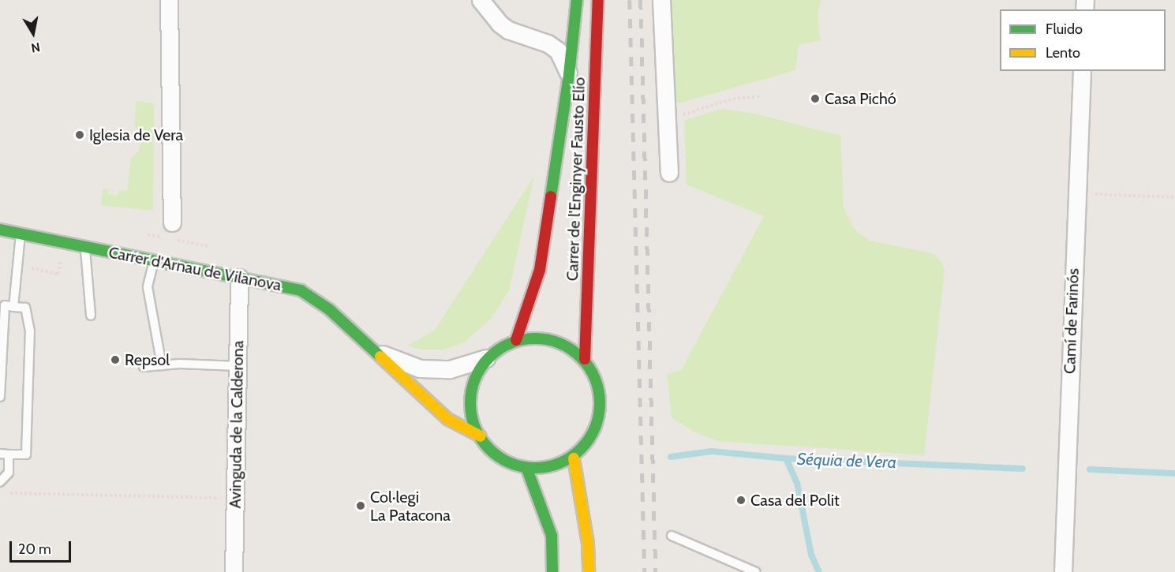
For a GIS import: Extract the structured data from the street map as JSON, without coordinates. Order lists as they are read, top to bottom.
{
  "streets": {
    "main road": ["Carrer de l'Enginyer Fausto Elío", "Carrer d'Arnau de Vilanova"],
    "street": ["Camí de Farinós", "Avinguda de la Calderona"]
  },
  "crossings": [
    ["Carrer de l'Enginyer Fausto Elío", "Carrer d'Arnau de Vilanova"],
    ["Carrer d'Arnau de Vilanova", "Avinguda de la Calderona"]
  ],
  "water": ["Séquia de Vera"],
  "places": [
    "Casa Pichó",
    "Iglesia de Vera",
    "Repsol",
    "Casa del Polit",
    "Col·legi La Patacona"
  ],
  "legend": ["Fluido", "Lento"],
  "scale_bar": "20 m",
  "north": "bottom"
}
